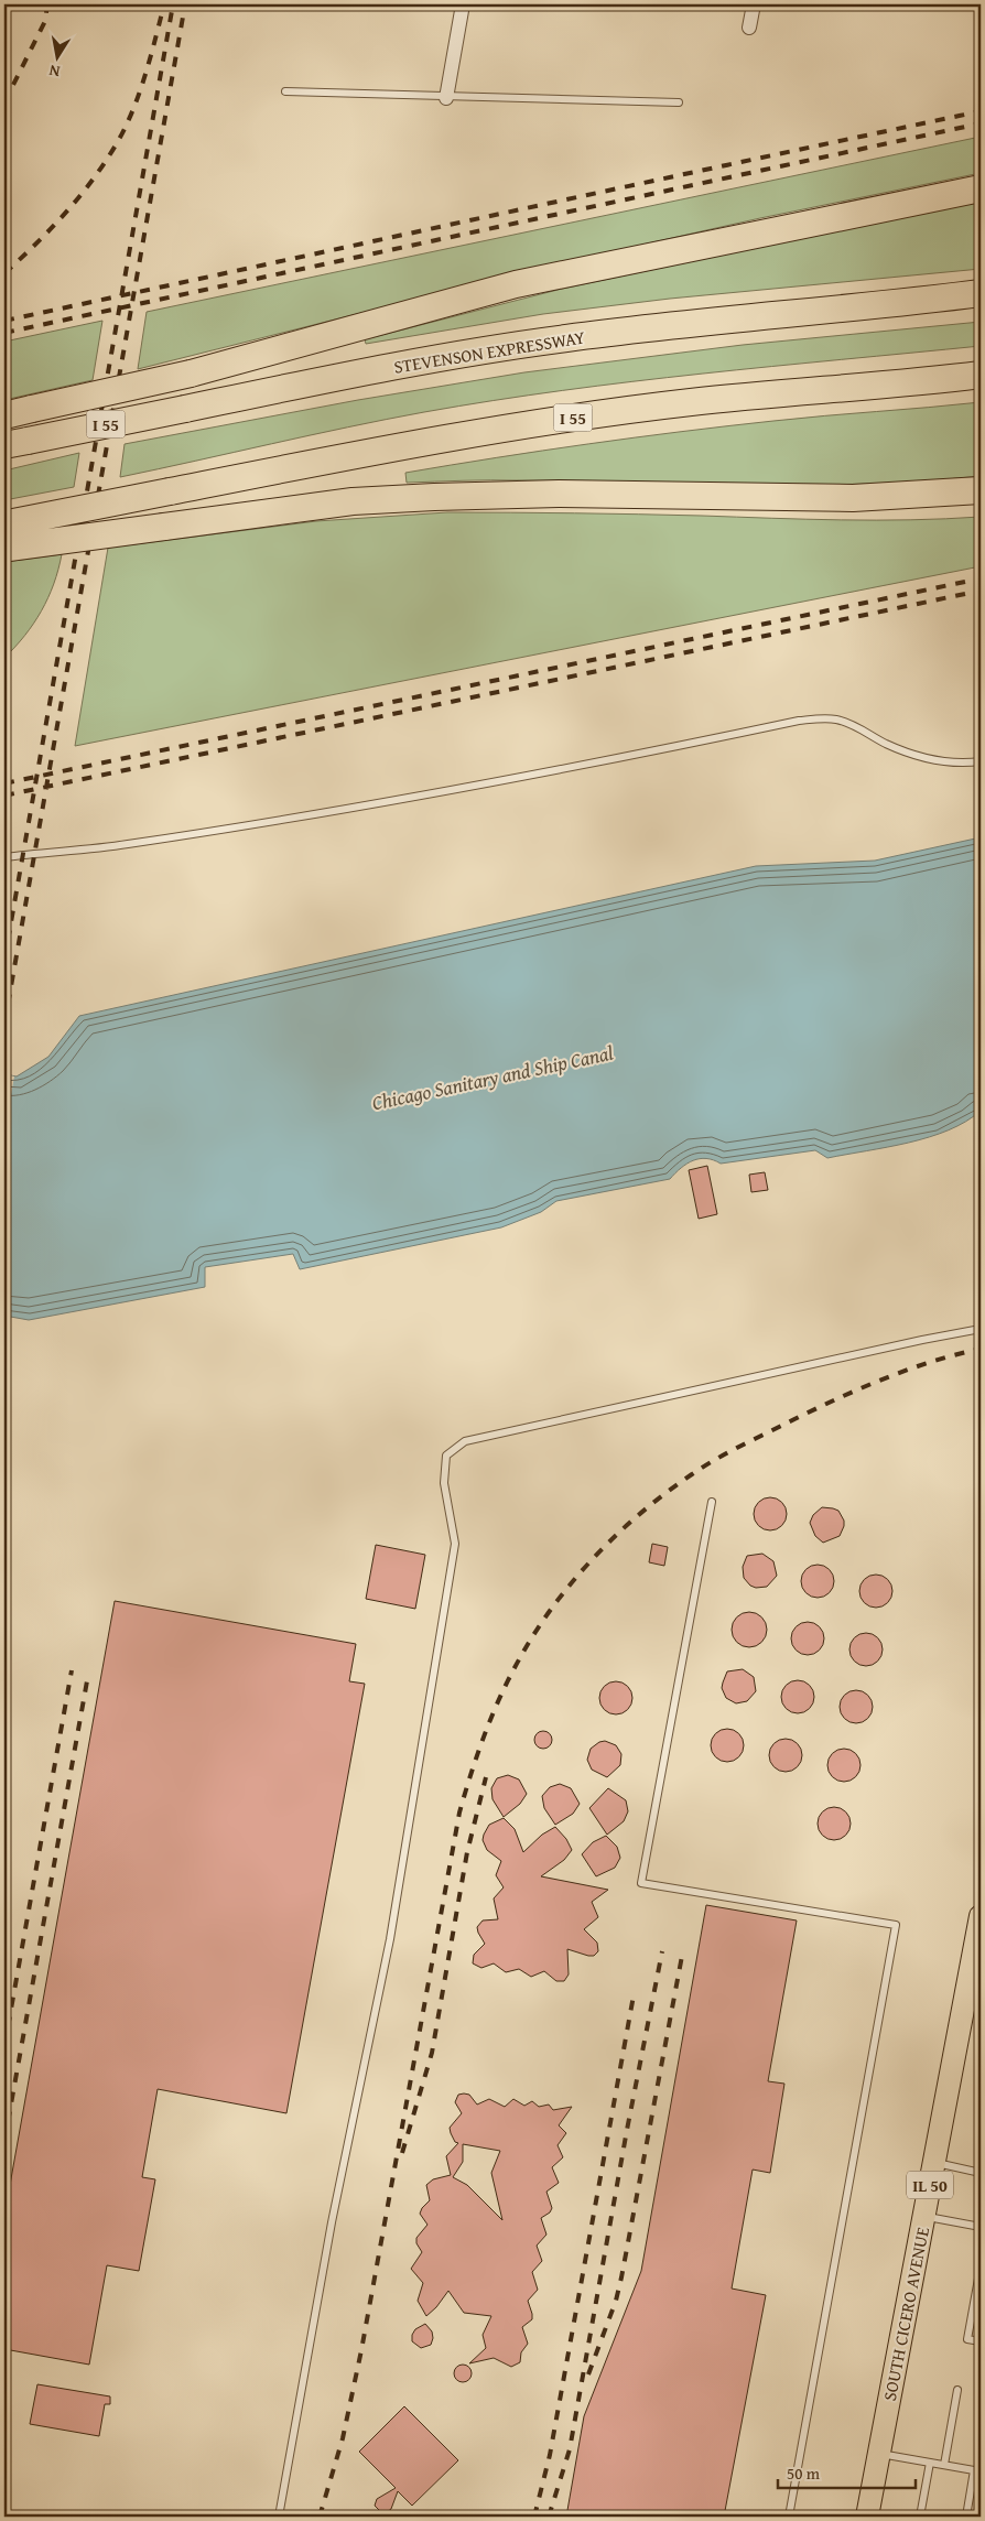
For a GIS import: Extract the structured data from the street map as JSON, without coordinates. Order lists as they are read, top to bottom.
{
  "streets": {
    "highway": ["STEVENSON EXPRESSWAY", "I 55"],
    "main road": ["IL 50", "SOUTH CICERO AVENUE"]
  },
  "water": ["Chicago Sanitary and Ship Canal"],
  "scale_bar": "50 m",
  "north": "bottom"
}
